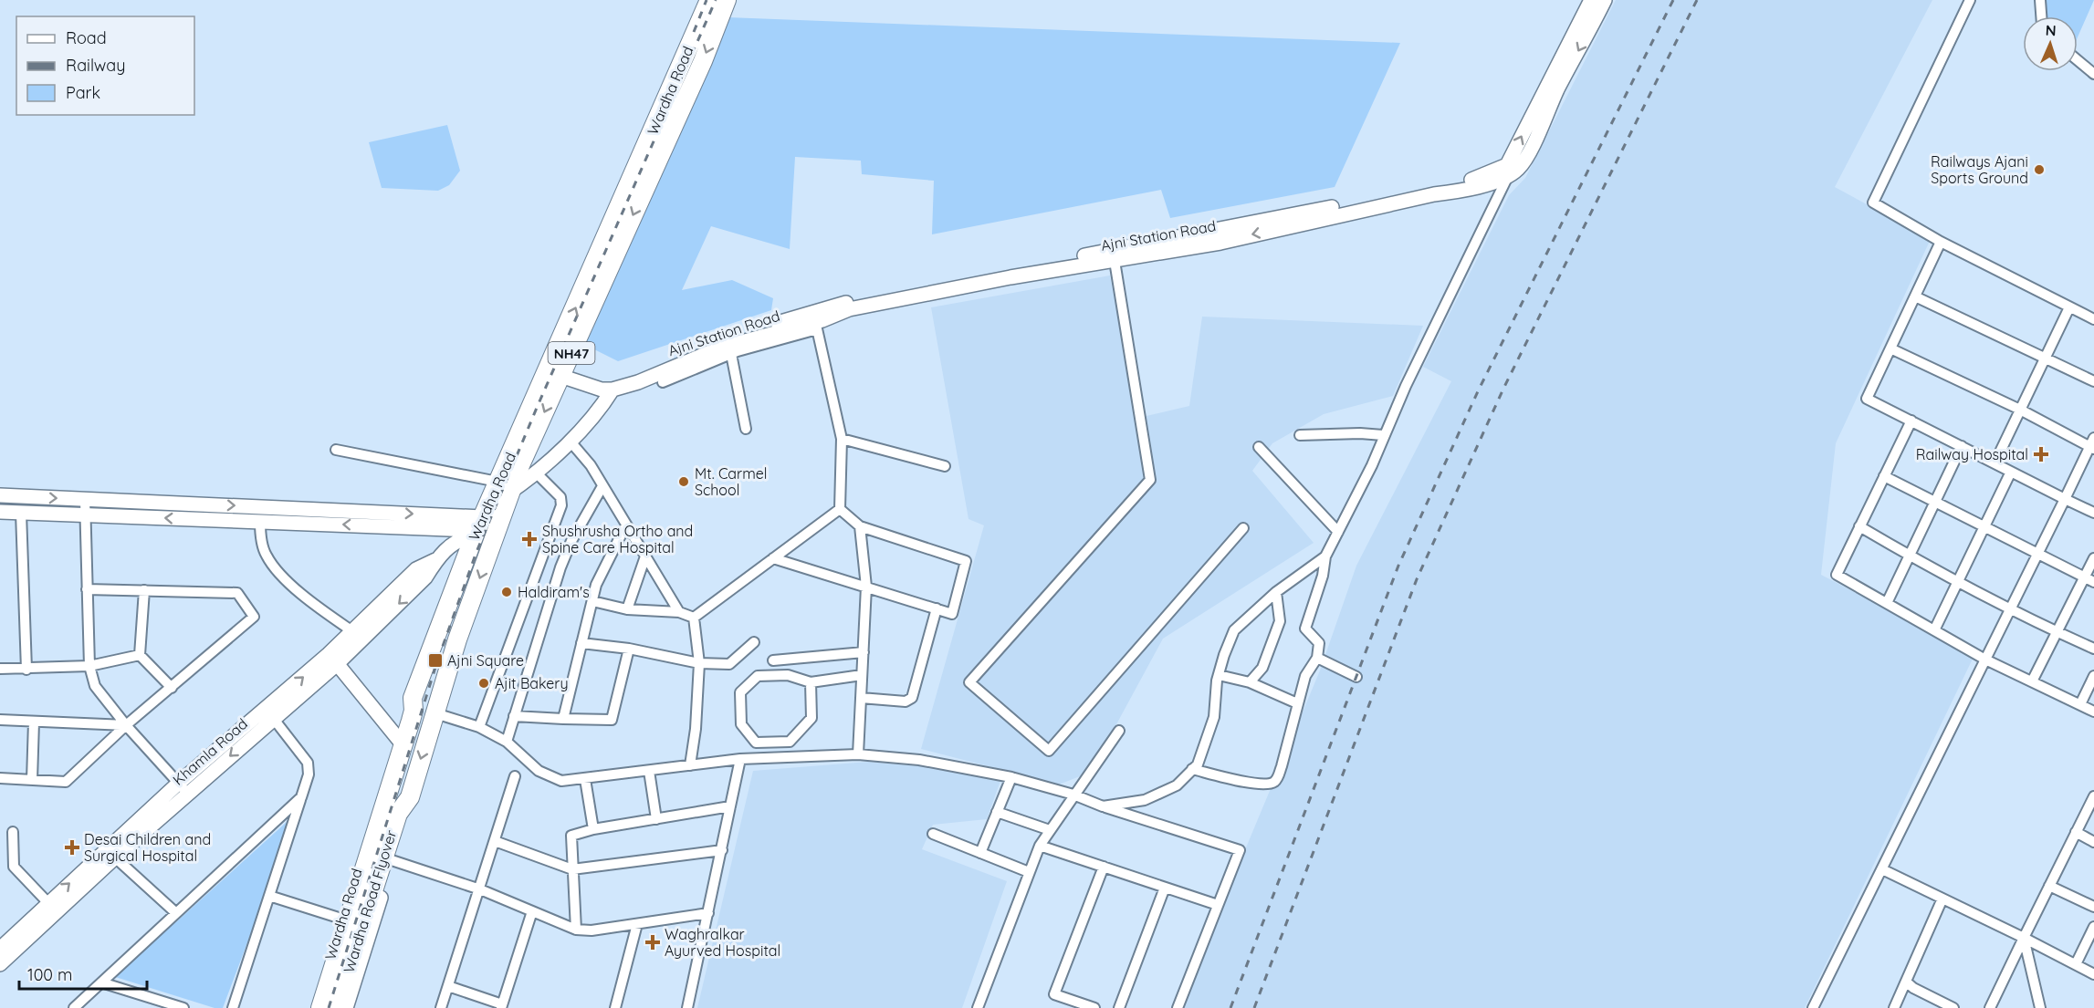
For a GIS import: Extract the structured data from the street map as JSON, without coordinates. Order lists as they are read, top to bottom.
{
  "streets": {
    "highway": ["Wardha Road", "NH47", "Wardha Road Flyover"],
    "street": ["Ajni Station Road", "Khamla Road"]
  },
  "crossings": [
    ["Wardha Road", "Khamla Road"],
    ["Wardha Road", "Wardha Road Flyover"]
  ],
  "places": {
    "other": [
      "Railways Ajani Sports Ground",
      "Mt. Carmel School",
      "Haldiram's",
      "Ajit Bakery"
    ],
    "health": [
      "Railway Hospital",
      "Shushrusha Ortho and Spine Care Hospital",
      "Desai Children and Surgical Hospital",
      "Waghralkar Ayurved Hospital"
    ],
    "transit": ["Ajni Square"]
  },
  "legend": ["Road", "Railway", "Park"],
  "scale_bar": "100 m",
  "north": "top"
}
